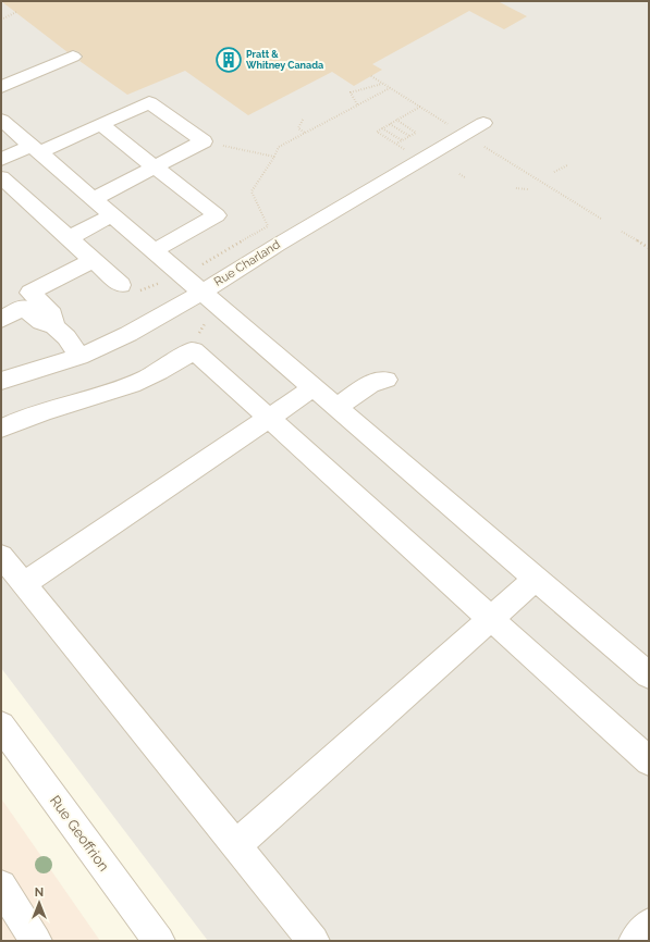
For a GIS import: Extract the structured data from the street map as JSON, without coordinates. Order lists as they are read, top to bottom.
{
  "streets": {
    "street": ["Rue Charland", "Rue Geoffrion"]
  },
  "places": {
    "building": ["Pratt & Whitney Canada"]
  },
  "north": "top"
}
